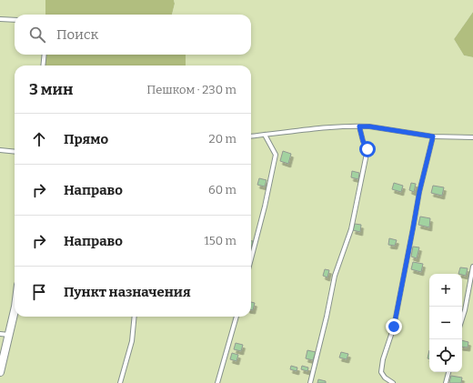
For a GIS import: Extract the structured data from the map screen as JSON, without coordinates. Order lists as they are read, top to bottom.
{
  "page": {
    "search": "Поиск",
    "heading": ["3 мин", "Пешком · 230 m"],
    "list": [
      ["Прямо", "20 m"],
      ["Направо", "60 m"],
      ["Направо", "150 m"],
      "Пункт назначения"
    ],
    "map_buttons": ["+", "−"]
  }
}
